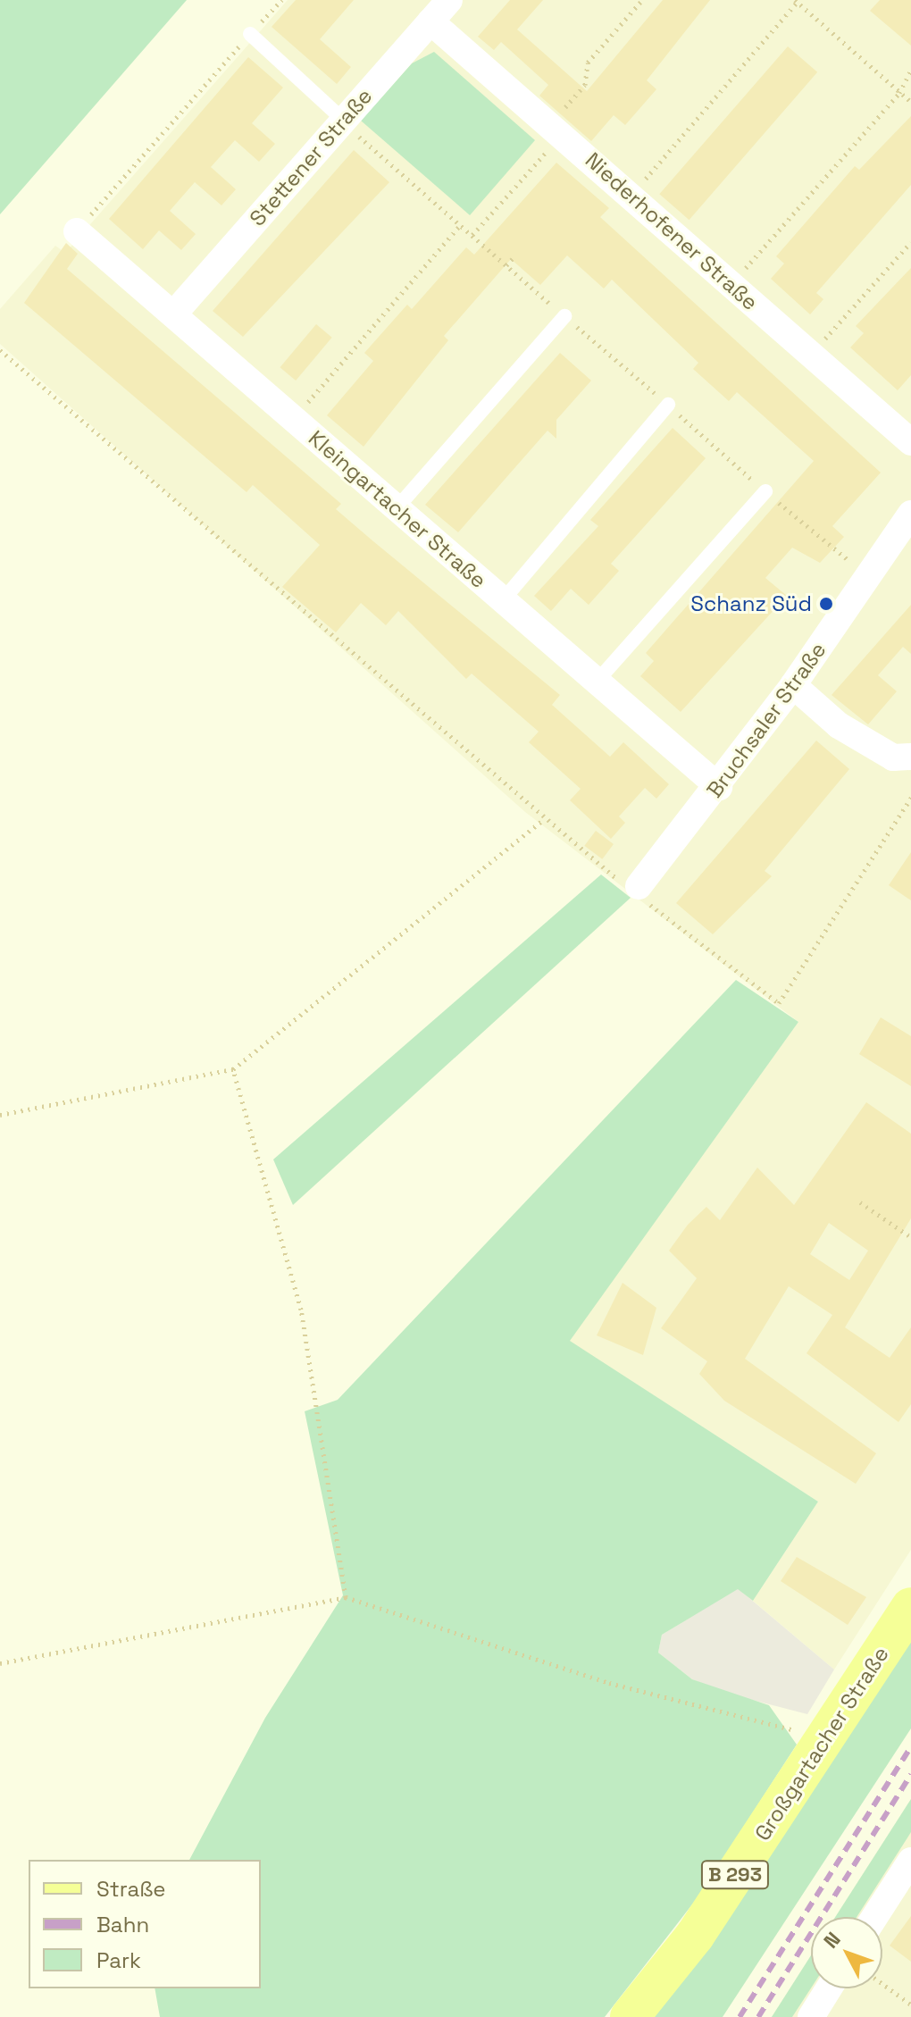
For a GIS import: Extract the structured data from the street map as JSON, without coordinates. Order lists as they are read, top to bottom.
{
  "streets": {
    "main road": ["Großgartacher Straße", "B 293"],
    "street": [
      "Stettener Straße",
      "Niederhofener Straße",
      "Kleingartacher Straße",
      "Bruchsaler Straße"
    ]
  },
  "crossings": [
    ["Stettener Straße", "Niederhofener Straße"],
    ["Stettener Straße", "Kleingartacher Straße"],
    ["Kleingartacher Straße", "Bruchsaler Straße"]
  ],
  "places": ["Schanz Süd"],
  "legend": ["Straße", "Bahn", "Park"],
  "north": "top left"
}
